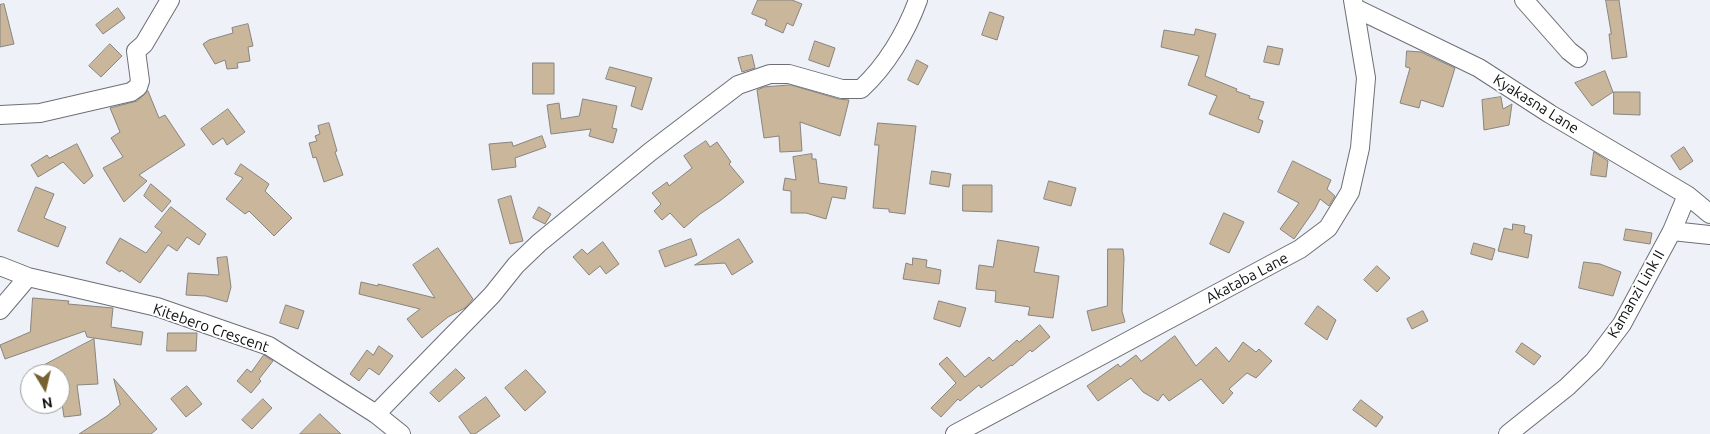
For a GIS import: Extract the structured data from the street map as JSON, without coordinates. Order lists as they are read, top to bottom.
{
  "streets": {
    "street": [
      "Kyakasna Lane",
      "Akataba Lane",
      "Kamanzi Link II",
      "Kitebero Crescent"
    ]
  },
  "crossings": [
    ["Kyakasna Lane", "Akataba Lane"],
    ["Kyakasna Lane", "Kamanzi Link II"]
  ],
  "north": "bottom"
}
